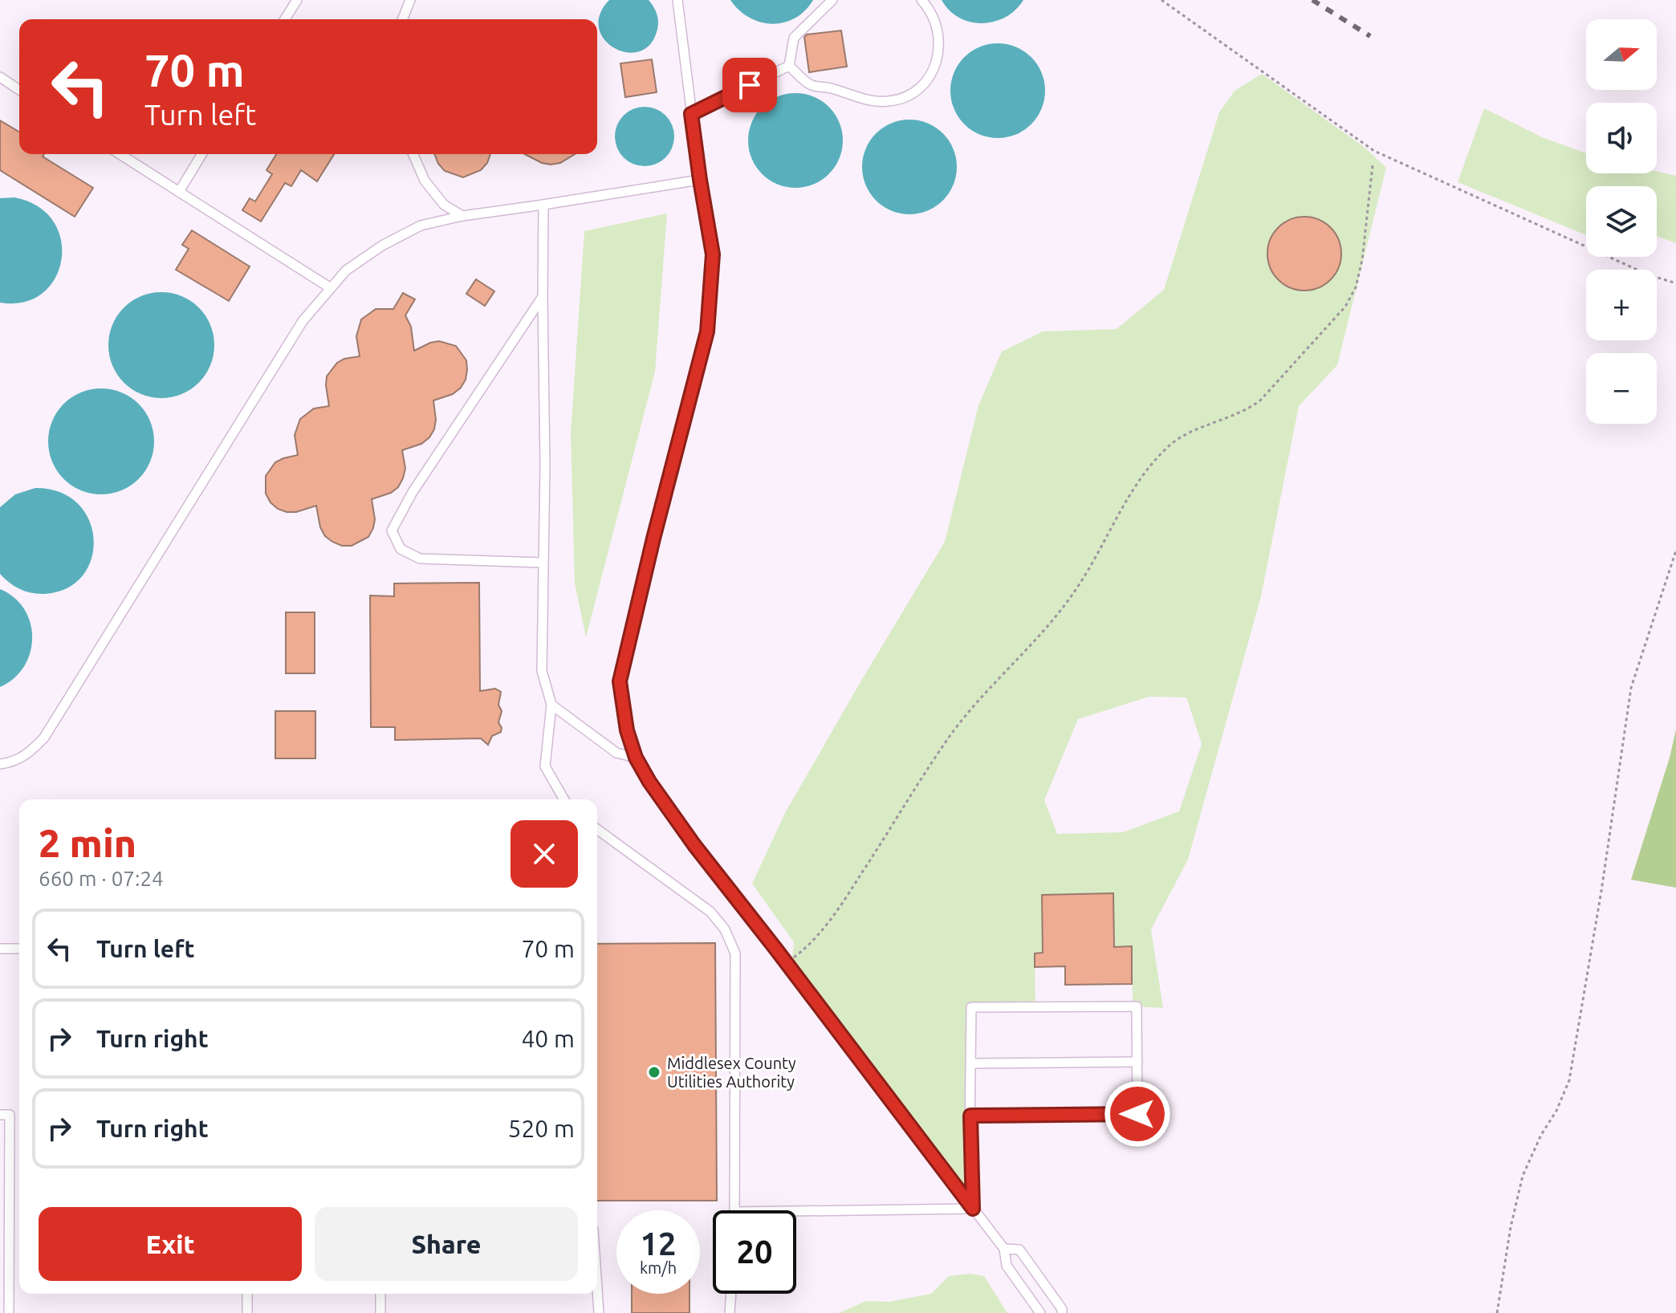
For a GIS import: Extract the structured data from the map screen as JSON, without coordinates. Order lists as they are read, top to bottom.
{
  "places": ["Middlesex County Utilities Authority"],
  "north": "right",
  "page": {
    "map_buttons": ["+", "−"],
    "turn": ["70 m", "Turn left"],
    "heading": ["2 min", "660 m · 07:24"],
    "list": [
      {
        "name": "Turn left",
        "value": "70 m"
      },
      {
        "name": "Turn right",
        "value": "40 m"
      },
      {
        "name": "Turn right",
        "value": "520 m"
      }
    ],
    "buttons": ["Exit", "Share"],
    "speed": "12 km/h",
    "limit": "20"
  }
}
